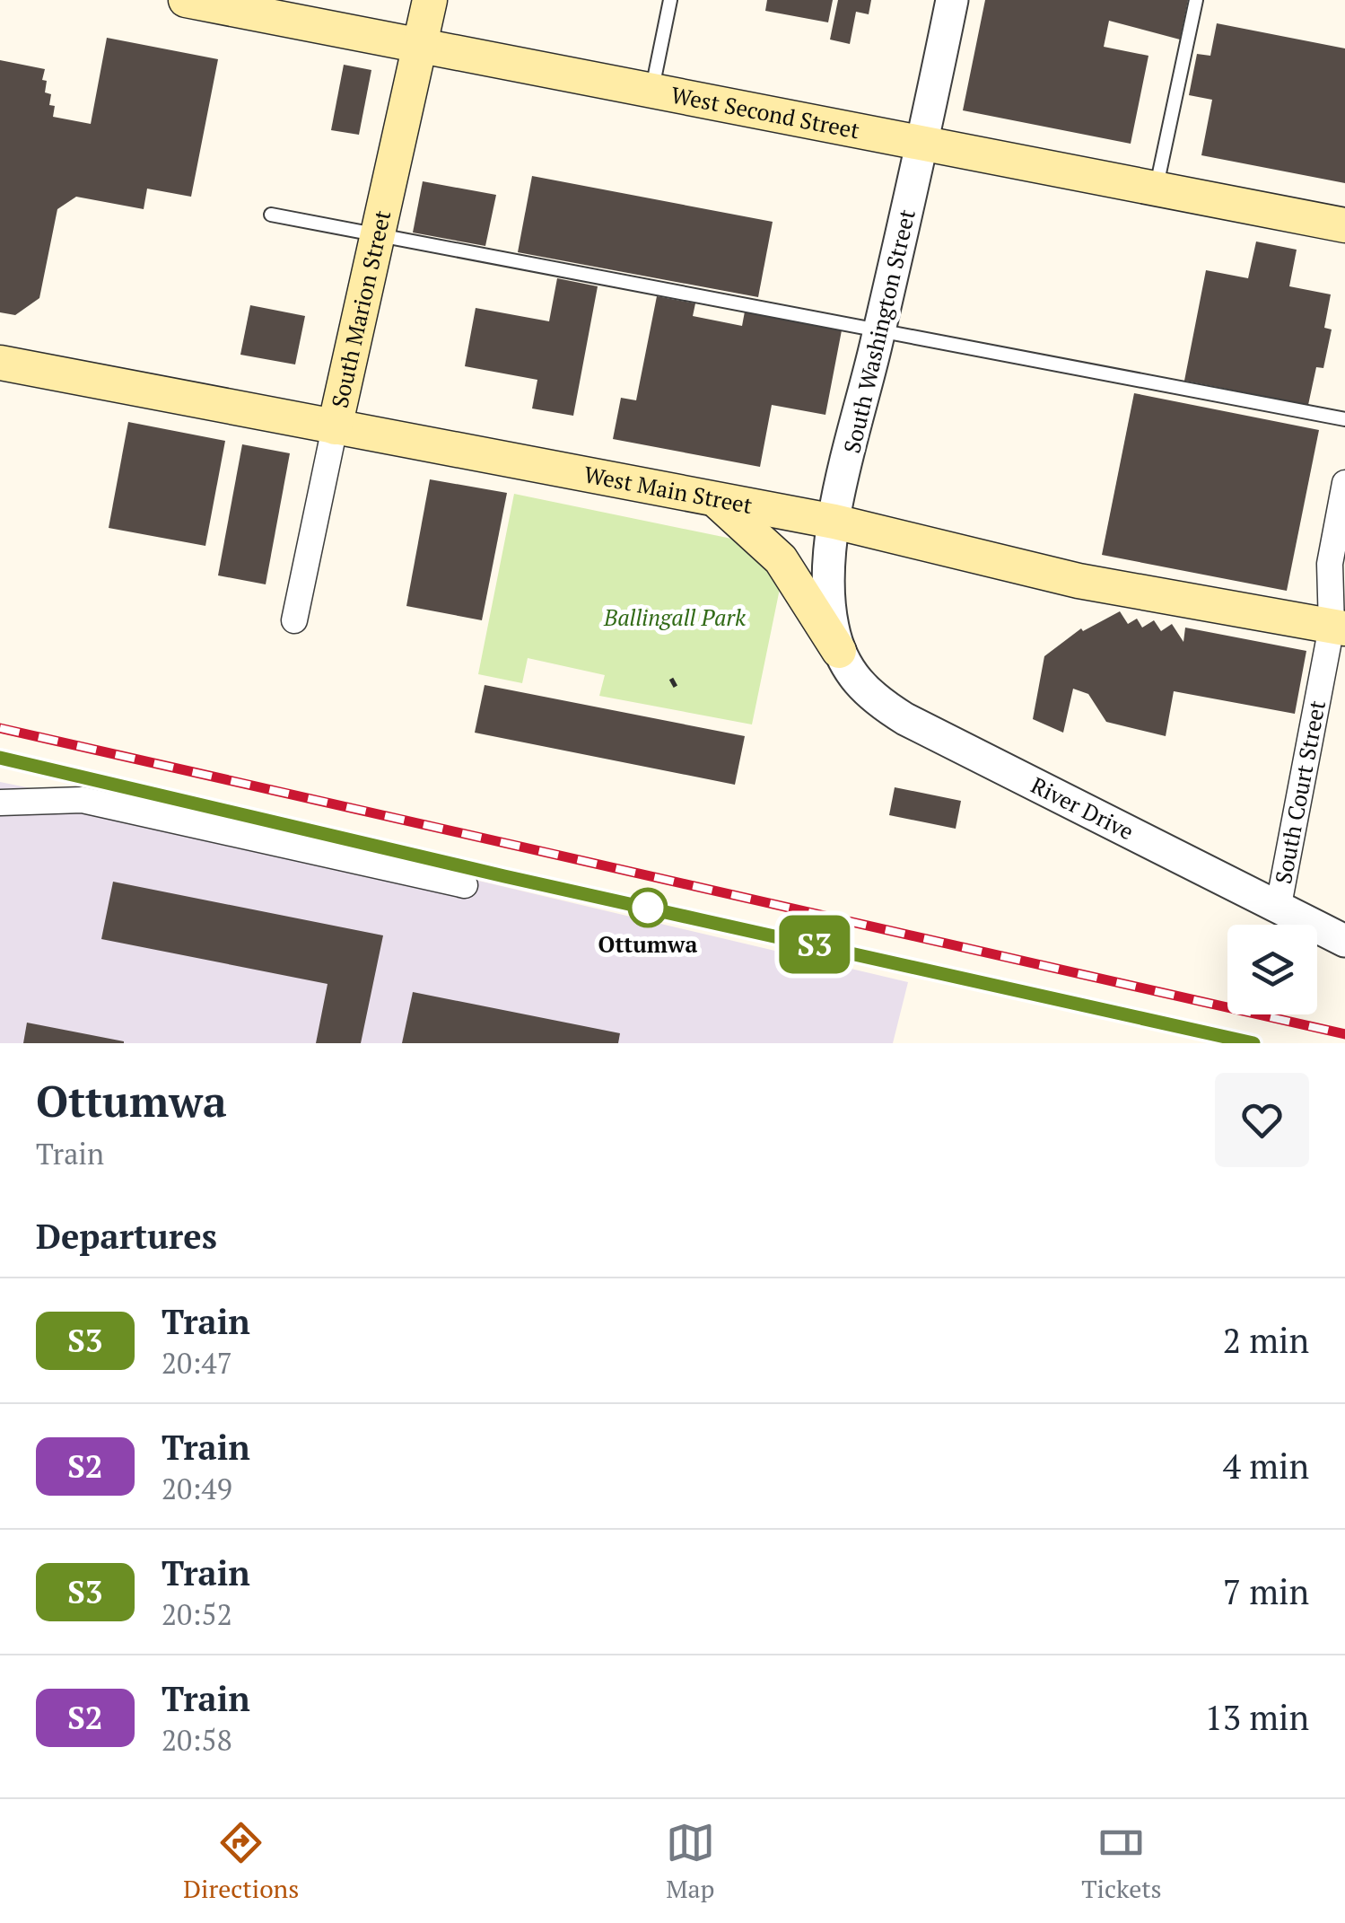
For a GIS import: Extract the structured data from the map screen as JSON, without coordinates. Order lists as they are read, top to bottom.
{
  "streets": {
    "main road": ["West Second Street", "South Marion Street", "West Main Street"],
    "street": ["South Washington Street", "South Court Street", "River Drive"]
  },
  "crossings": [
    ["West Second Street", "South Marion Street"],
    ["West Second Street", "South Washington Street"],
    ["South Marion Street", "West Main Street"],
    ["South Washington Street", "West Main Street"],
    ["South Washington Street", "River Drive"],
    ["West Main Street", "South Court Street"],
    ["South Court Street", "River Drive"]
  ],
  "parks": ["Ballingall Park"],
  "places": ["Ottumwa"],
  "page": {
    "on_map": "S3",
    "heading": [
      ["Ottumwa", "Train"],
      "Departures"
    ],
    "list": [
      {
        "mark": "S3",
        "name": "Train",
        "note": "20:47",
        "value": "2 min"
      },
      {
        "mark": "S2",
        "name": "Train",
        "note": "20:49",
        "value": "4 min"
      },
      {
        "mark": "S3",
        "name": "Train",
        "note": "20:52",
        "value": "7 min"
      },
      {
        "mark": "S2",
        "name": "Train",
        "note": "20:58",
        "value": "13 min"
      }
    ],
    "tabs": ["Directions", "Map", "Tickets"]
  }
}
